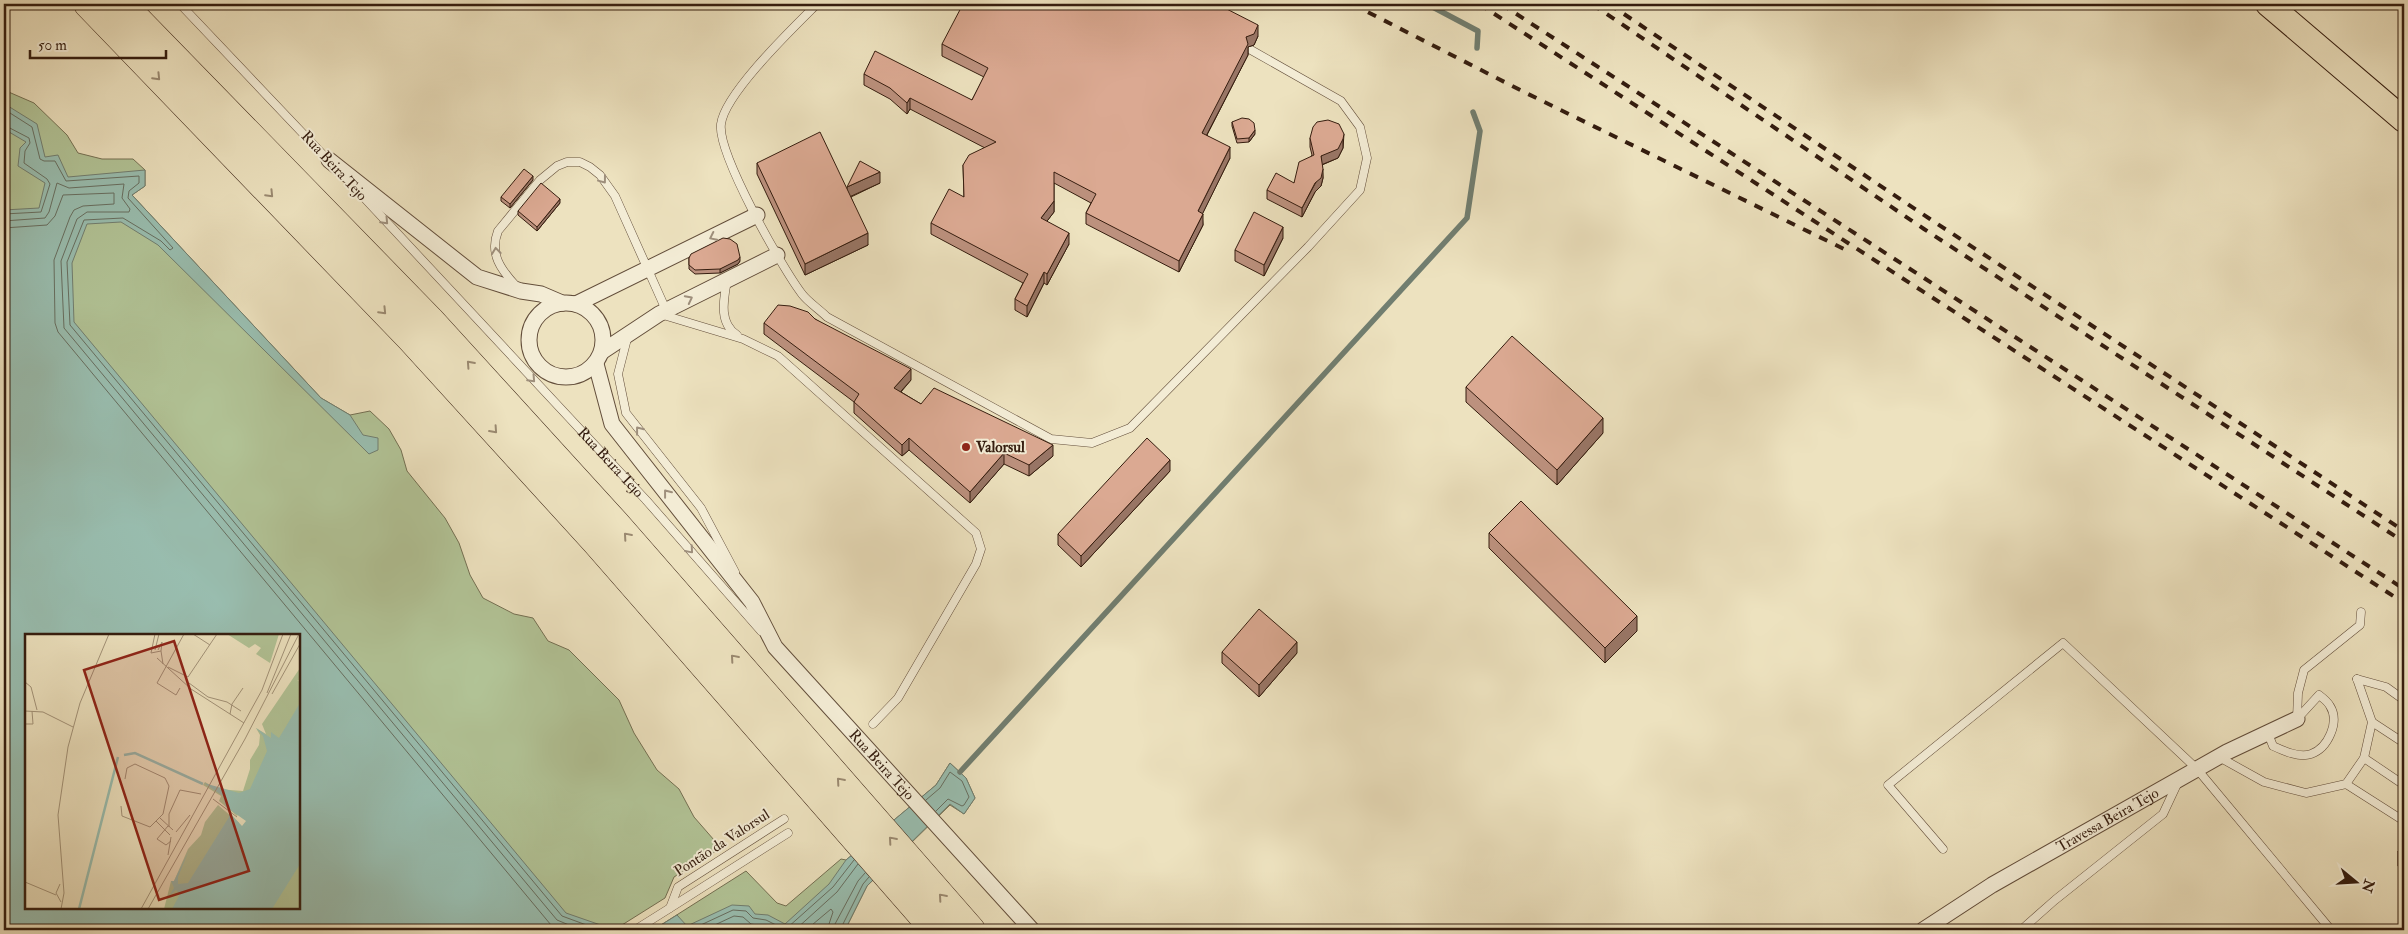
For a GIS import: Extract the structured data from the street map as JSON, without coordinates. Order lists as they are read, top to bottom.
{
  "streets": {
    "street": ["Rua Beira Tejo", "Travessa Beira Tejo"],
    "lane": ["Pontão da Valorsul"]
  },
  "places": ["Valorsul"],
  "scale_bar": "50 m",
  "north": "right"
}
